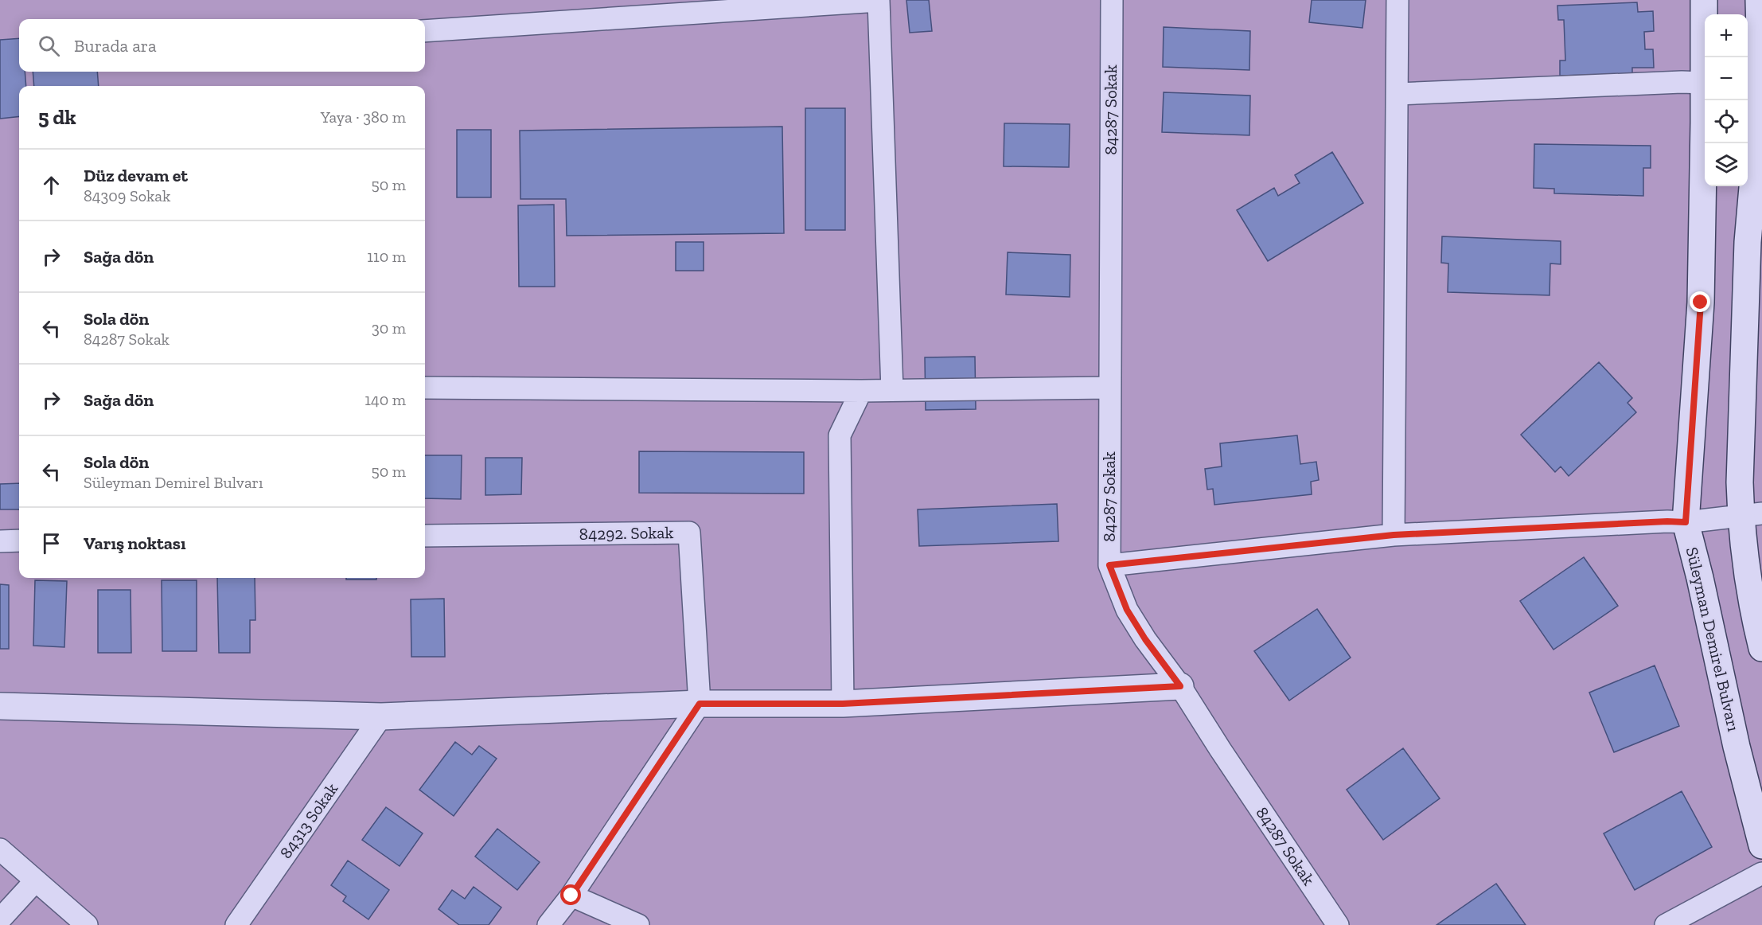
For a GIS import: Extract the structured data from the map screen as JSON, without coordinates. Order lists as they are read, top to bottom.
{
  "streets": {
    "main road": ["Süleyman Demirel Bulvarı"],
    "street": ["84287 Sokak", "84292. Sokak", "84313 Sokak"]
  },
  "page": {
    "map_buttons": ["+", "−"],
    "search": "Burada ara",
    "heading": ["5 dk", "Yaya · 380 m"],
    "list": [
      ["Düz devam et", "84309 Sokak", "50 m"],
      ["Sağa dön", "110 m"],
      ["Sola dön", "84287 Sokak", "30 m"],
      ["Sağa dön", "140 m"],
      ["Sola dön", "Süleyman Demirel Bulvarı", "50 m"],
      "Varış noktası"
    ]
  }
}
